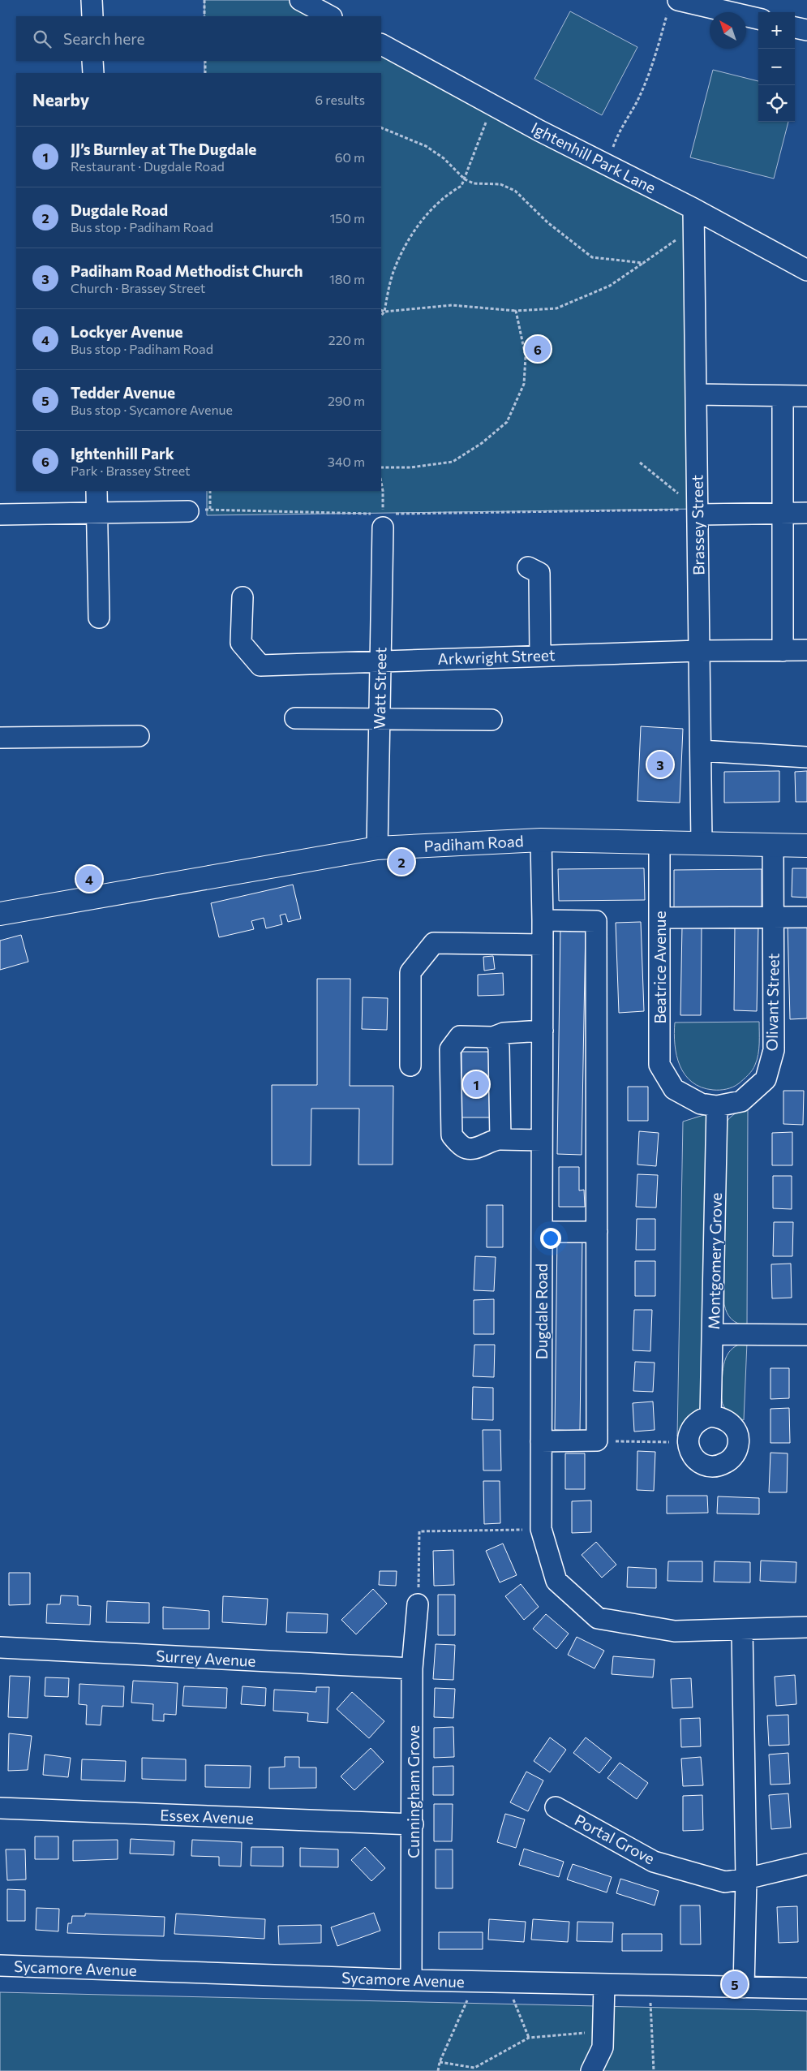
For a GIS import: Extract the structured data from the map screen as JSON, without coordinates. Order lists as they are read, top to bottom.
{
  "streets": {
    "main road": ["Padiham Road"],
    "street": [
      "Ightenhill Park Lane",
      "Brassey Street",
      "Arkwright Street",
      "Watt Street",
      "Beatrice Avenue",
      "Olivant Street",
      "Montgomery Grove",
      "Dugdale Road",
      "Surrey Avenue",
      "Cunningham Grove",
      "Essex Avenue",
      "Portal Grove",
      "Sycamore Avenue"
    ]
  },
  "crossings": [
    ["Ightenhill Park Lane", "Brassey Street"],
    ["Brassey Street", "Arkwright Street"],
    ["Brassey Street", "Padiham Road"],
    ["Arkwright Street", "Watt Street"],
    ["Watt Street", "Padiham Road"],
    ["Padiham Road", "Beatrice Avenue"],
    ["Padiham Road", "Olivant Street"],
    ["Padiham Road", "Dugdale Road"],
    ["Beatrice Avenue", "Olivant Street"],
    ["Olivant Street", "Montgomery Grove"],
    ["Surrey Avenue", "Cunningham Grove"],
    ["Cunningham Grove", "Essex Avenue"],
    ["Cunningham Grove", "Sycamore Avenue"]
  ],
  "north": "top left",
  "page": {
    "map_buttons": ["+", "−"],
    "search": "Search here",
    "heading": ["Nearby", "6 results"],
    "list": [
      {
        "mark": "1",
        "name": "JJ’s Burnley at The Dugdale",
        "note": "Restaurant · Dugdale Road",
        "value": "60 m"
      },
      {
        "mark": "2",
        "name": "Dugdale Road",
        "note": "Bus stop · Padiham Road",
        "value": "150 m"
      },
      {
        "mark": "3",
        "name": "Padiham Road Methodist Church",
        "note": "Church · Brassey Street",
        "value": "180 m"
      },
      {
        "mark": "4",
        "name": "Lockyer Avenue",
        "note": "Bus stop · Padiham Road",
        "value": "220 m"
      },
      {
        "mark": "5",
        "name": "Tedder Avenue",
        "note": "Bus stop · Sycamore Avenue",
        "value": "290 m"
      },
      {
        "mark": "6",
        "name": "Ightenhill Park",
        "note": "Park · Brassey Street",
        "value": "340 m"
      }
    ],
    "pins": [
      "6",
      "3",
      "2",
      "4",
      "1",
      "5"
    ]
  }
}
